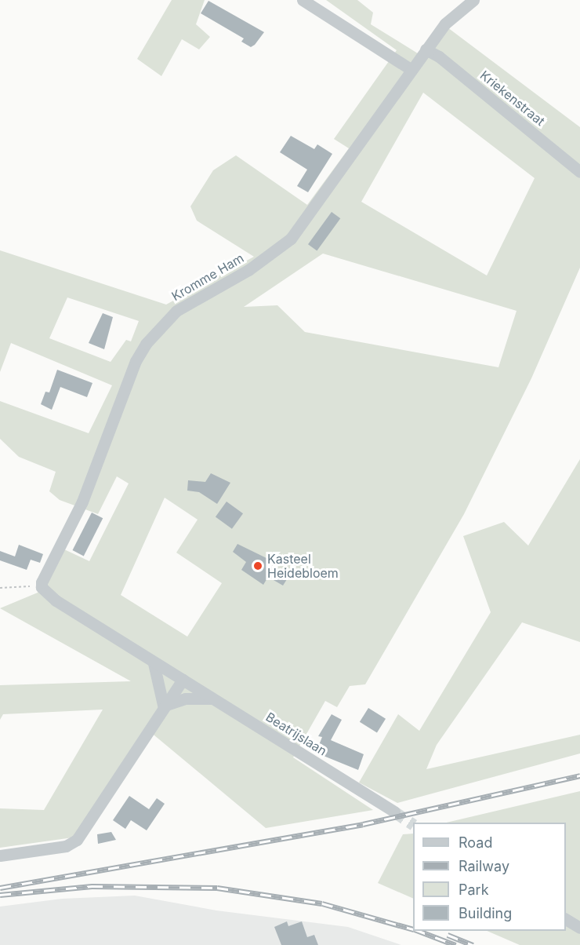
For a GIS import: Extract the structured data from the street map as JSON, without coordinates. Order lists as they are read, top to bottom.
{
  "streets": {
    "street": ["Kriekenstraat", "Kromme Ham", "Beatrijslaan"]
  },
  "crossings": [
    ["Kriekenstraat", "Kromme Ham"],
    ["Kromme Ham", "Beatrijslaan"]
  ],
  "places": ["Kasteel Heidebloem"],
  "legend": [
    "Road",
    "Railway",
    "Park",
    "Building"
  ]
}
